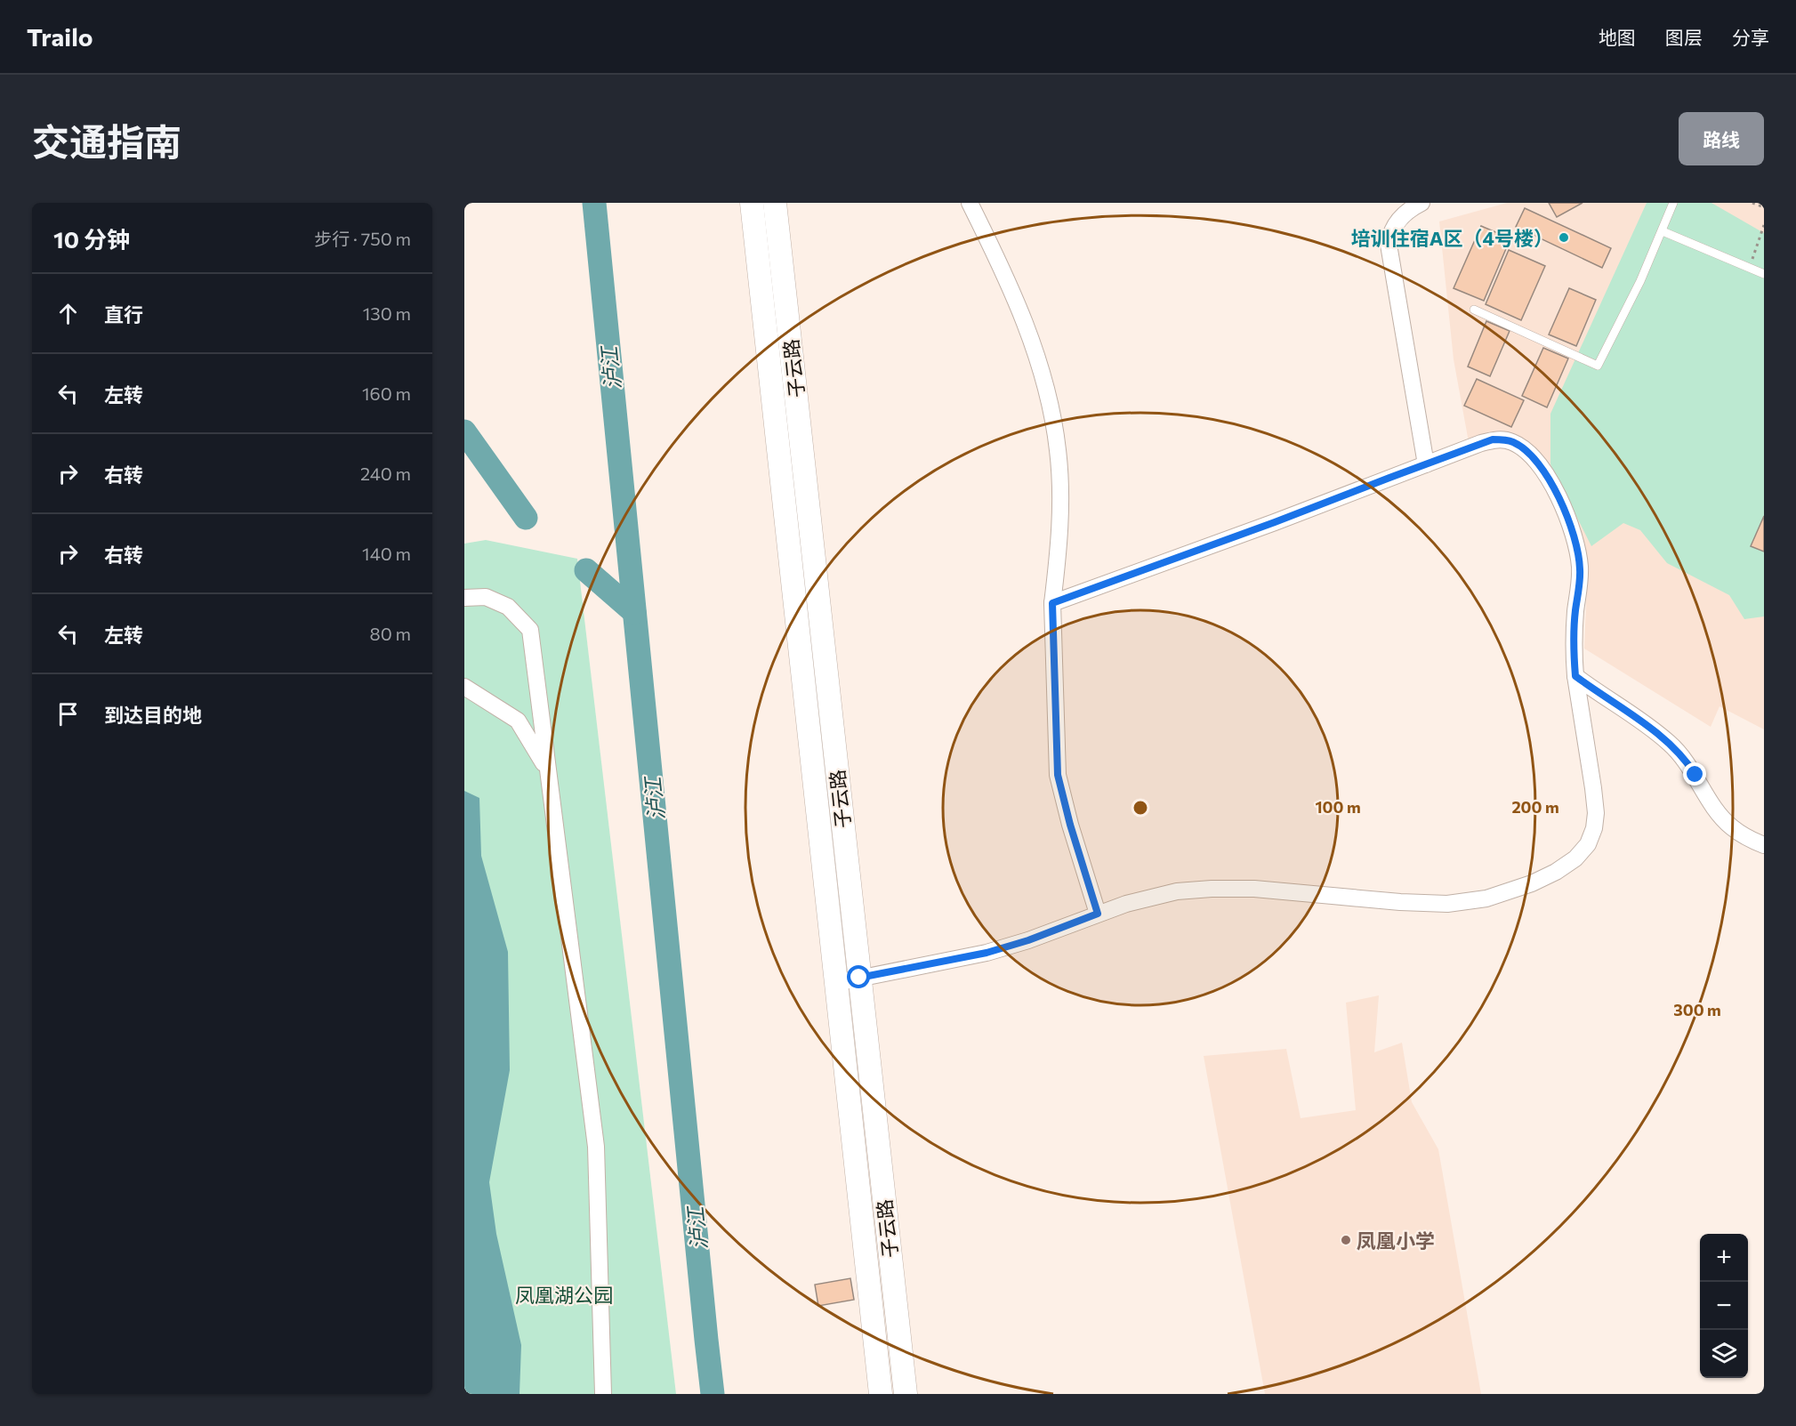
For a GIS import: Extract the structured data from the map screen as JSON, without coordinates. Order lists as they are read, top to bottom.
{
  "streets": {
    "main road": ["子云路"]
  },
  "water": ["泸江"],
  "parks": ["凤凰湖公园"],
  "places": ["培训住宿A区（4号楼）", "凤凰小学"],
  "page": {
    "header": "Trailo",
    "nav": ["地图", "图层", "分享"],
    "title": "交通指南",
    "buttons": "路线",
    "heading": ["10 分钟", "步行 · 750 m"],
    "list": [
      ["直行", "130 m"],
      ["左转", "160 m"],
      ["右转", "240 m"],
      ["右转", "140 m"],
      ["左转", "80 m"],
      "到达目的地"
    ],
    "map_buttons": ["+", "−"]
  },
  "rings": ["100 m", "200 m", "300 m"]
}
